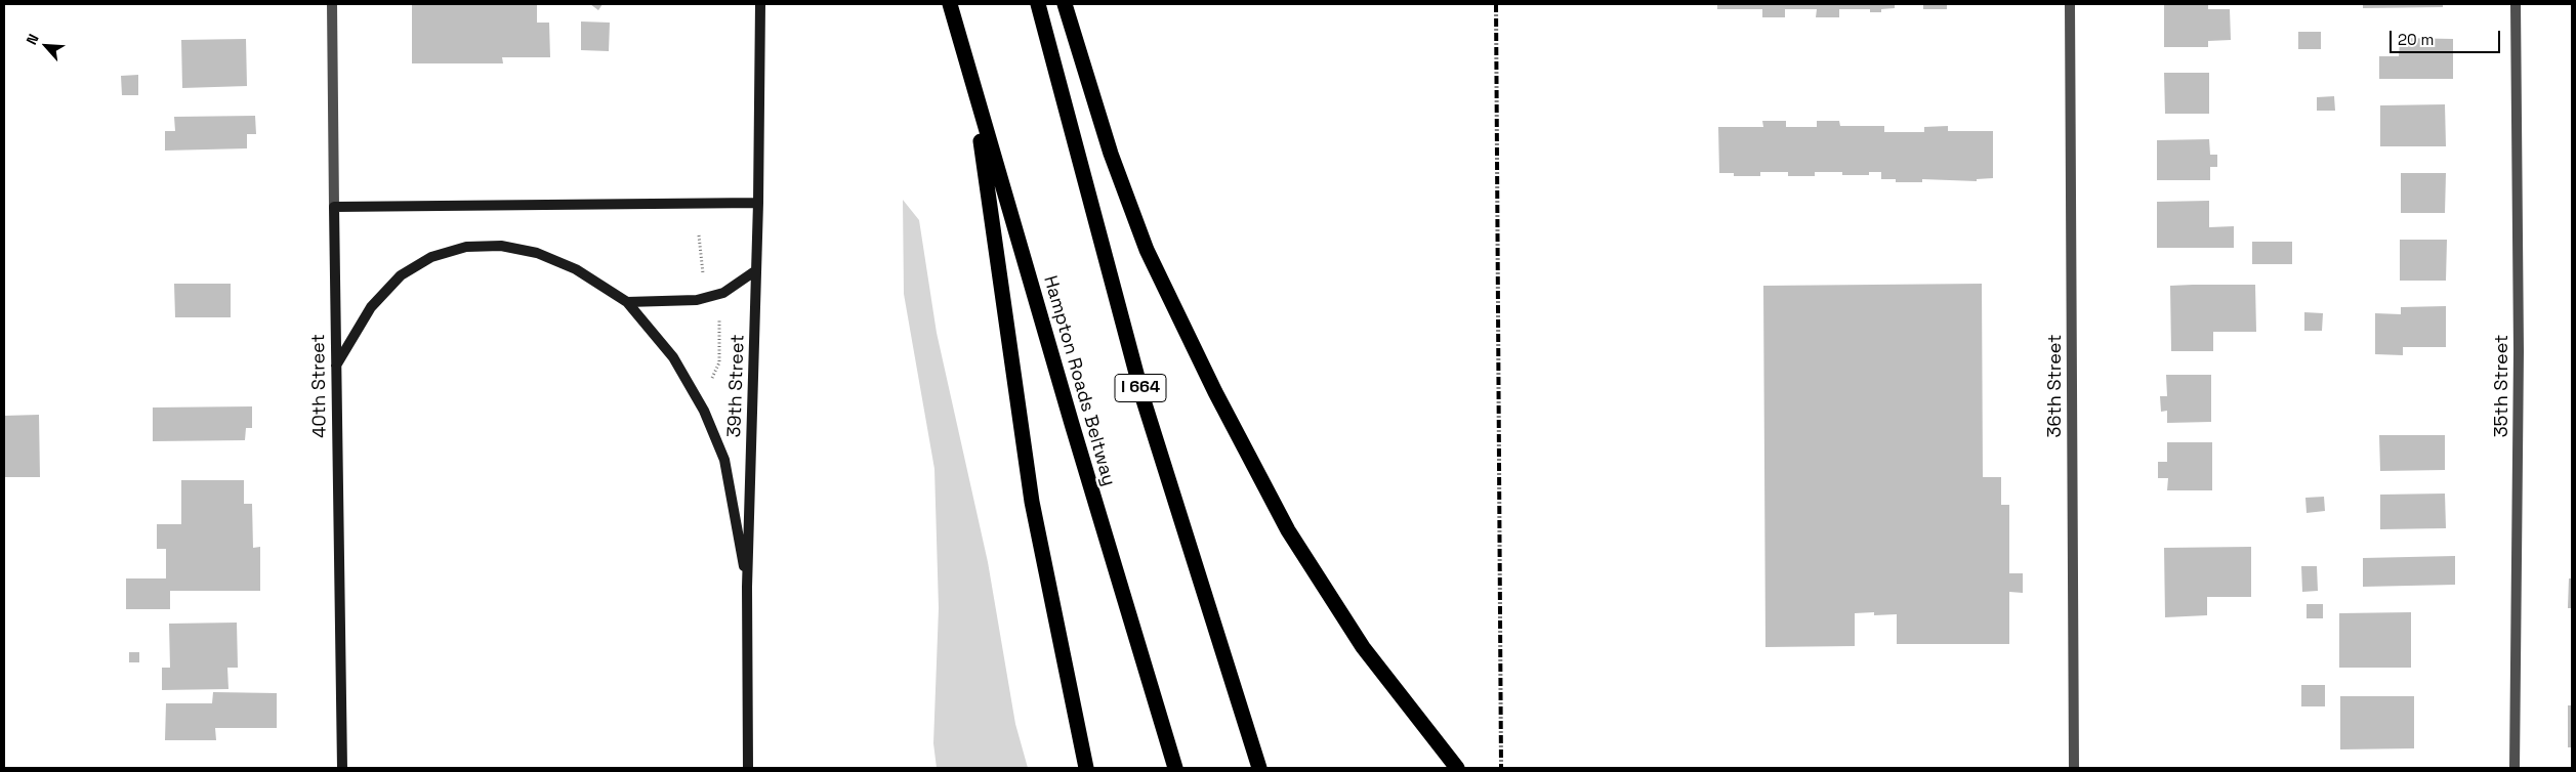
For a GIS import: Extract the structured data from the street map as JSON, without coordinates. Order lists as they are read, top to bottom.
{
  "streets": {
    "highway": ["Hampton Roads Beltway", "I 664"],
    "main road": ["40th Street", "39th Street"],
    "street": ["36th Street", "35th Street"]
  },
  "scale_bar": "20 m",
  "north": "top left"
}
